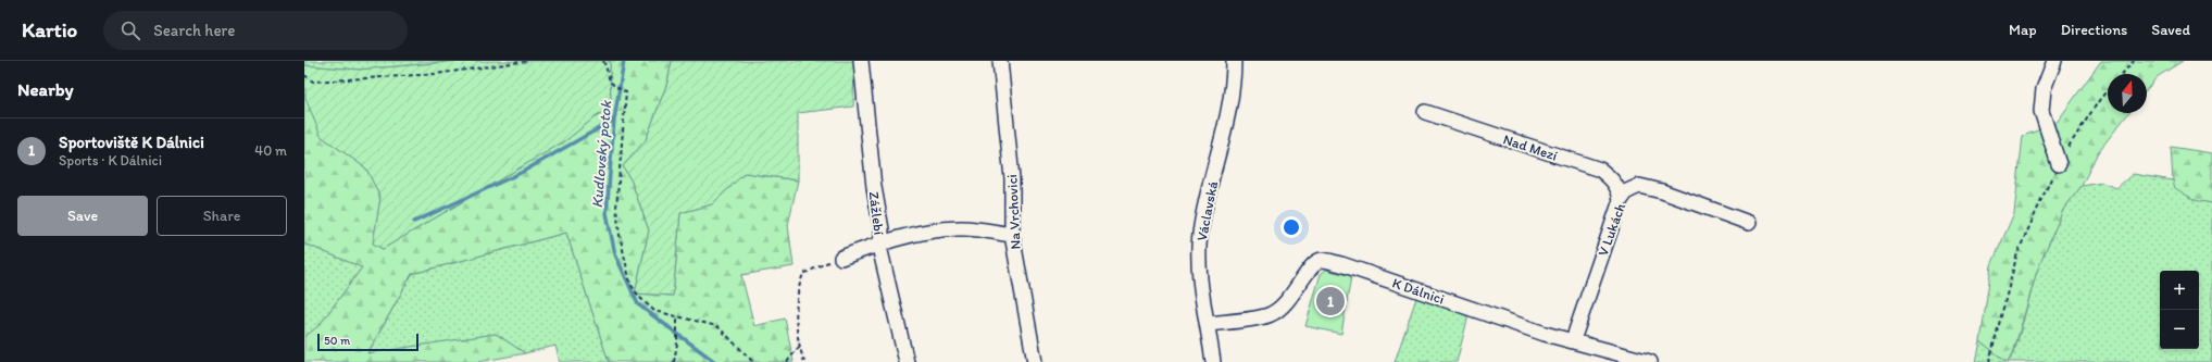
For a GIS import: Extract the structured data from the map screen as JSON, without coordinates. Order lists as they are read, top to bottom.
{
  "streets": {
    "street": [
      "Nad Mezí",
      "Václavská",
      "Na Vrchovici",
      "Zážlebí",
      "V Lukách",
      "K Dálnici"
    ]
  },
  "crossings": [
    ["Nad Mezí", "V Lukách"],
    ["Václavská", "K Dálnici"],
    ["V Lukách", "K Dálnici"]
  ],
  "water": ["Kudlovský potok"],
  "scale_bar": "50 m",
  "north": "top",
  "page": {
    "header": "Kartio",
    "search": "Search here",
    "nav": ["Map", "Directions", "Saved"],
    "heading": "Nearby",
    "list": [
      {
        "mark": "1",
        "name": "Sportoviště K Dálnici",
        "note": "Sports · K Dálnici",
        "value": "40 m"
      }
    ],
    "buttons": ["Save", "Share"],
    "map_buttons": ["+", "−"],
    "pins": "1",
    "scale": "50 m"
  }
}
